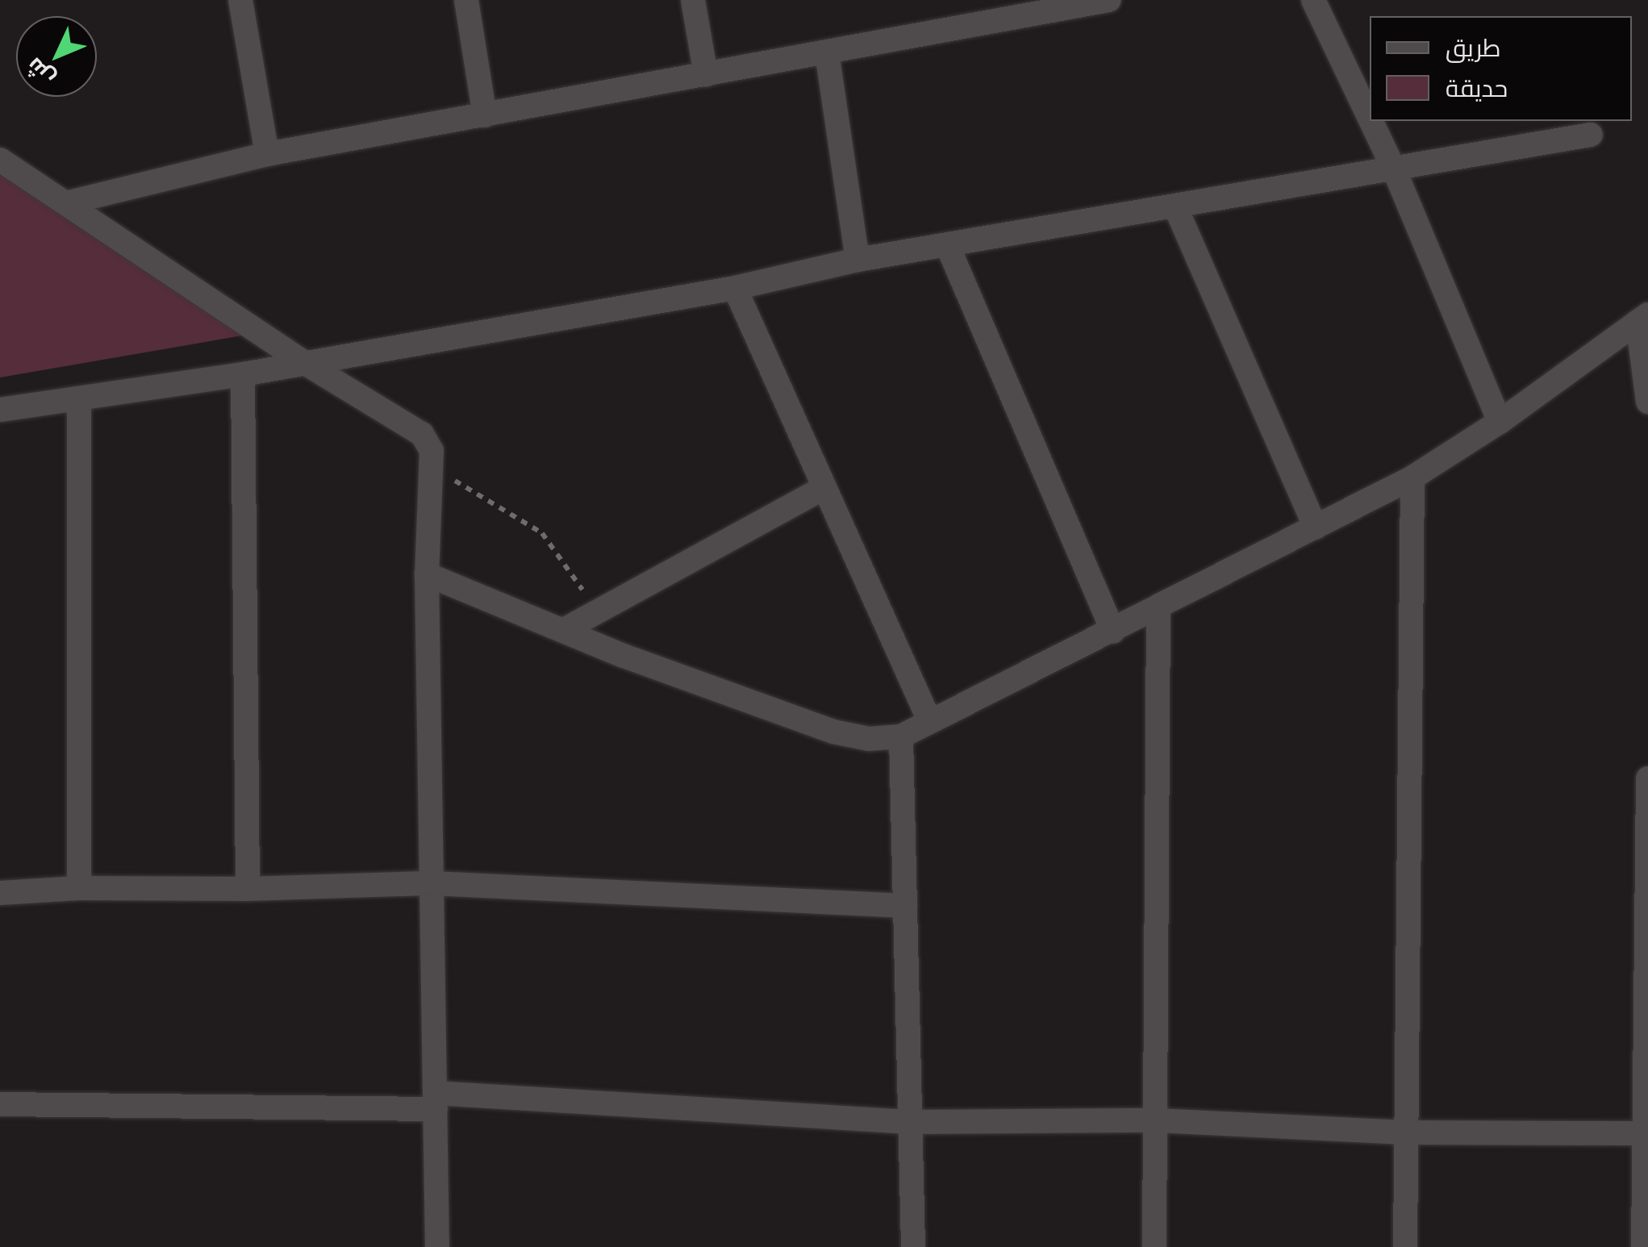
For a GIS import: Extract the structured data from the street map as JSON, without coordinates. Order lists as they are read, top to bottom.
{
  "legend": ["طريق", "حديقة"],
  "north": "bottom left"
}
